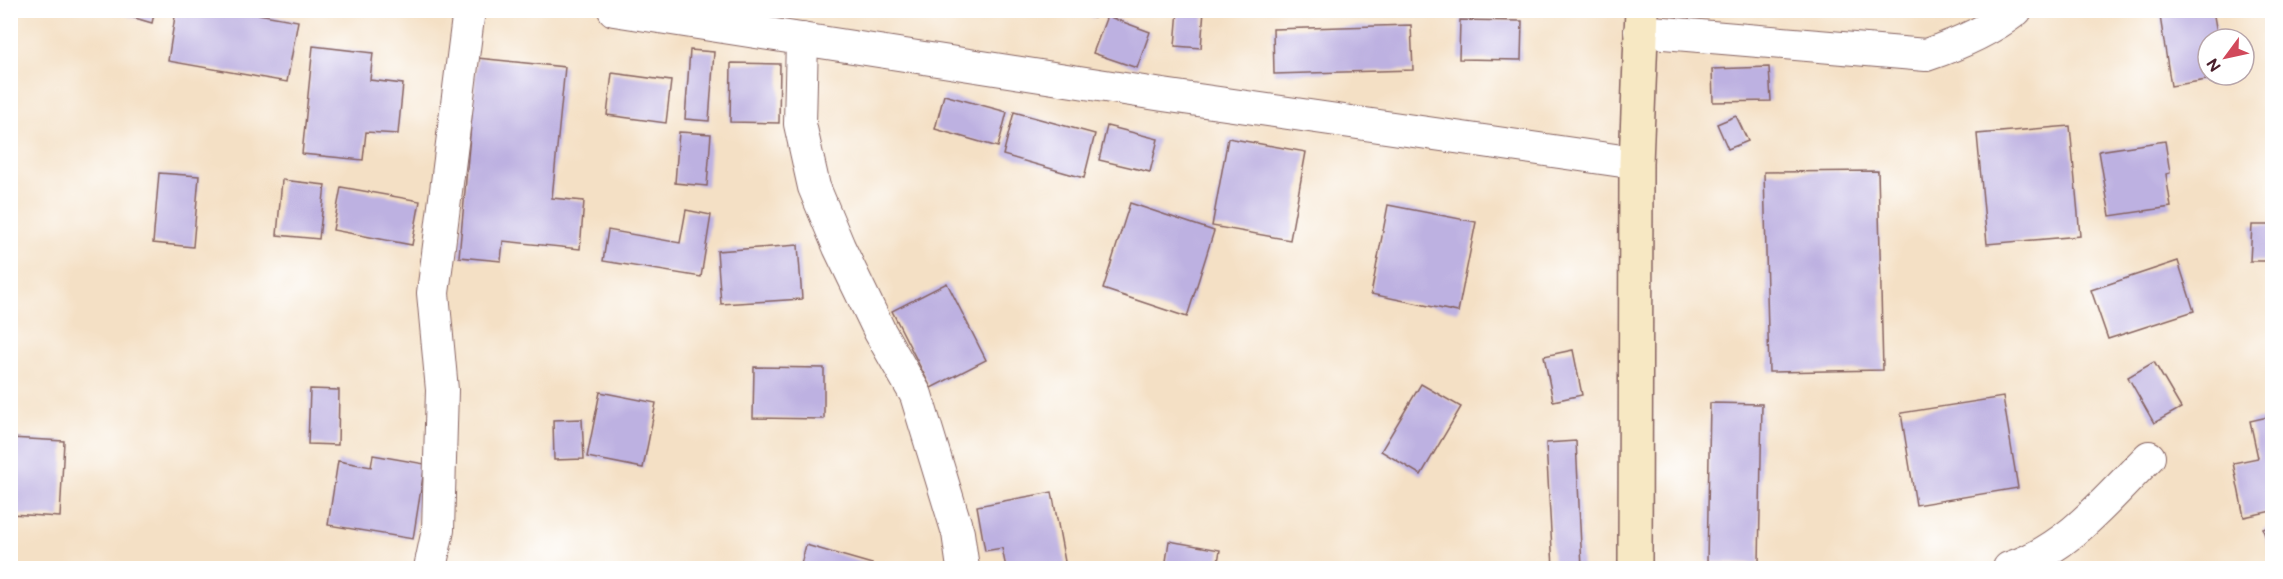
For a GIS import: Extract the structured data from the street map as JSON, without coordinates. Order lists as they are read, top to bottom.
{
  "north": "bottom left"
}
